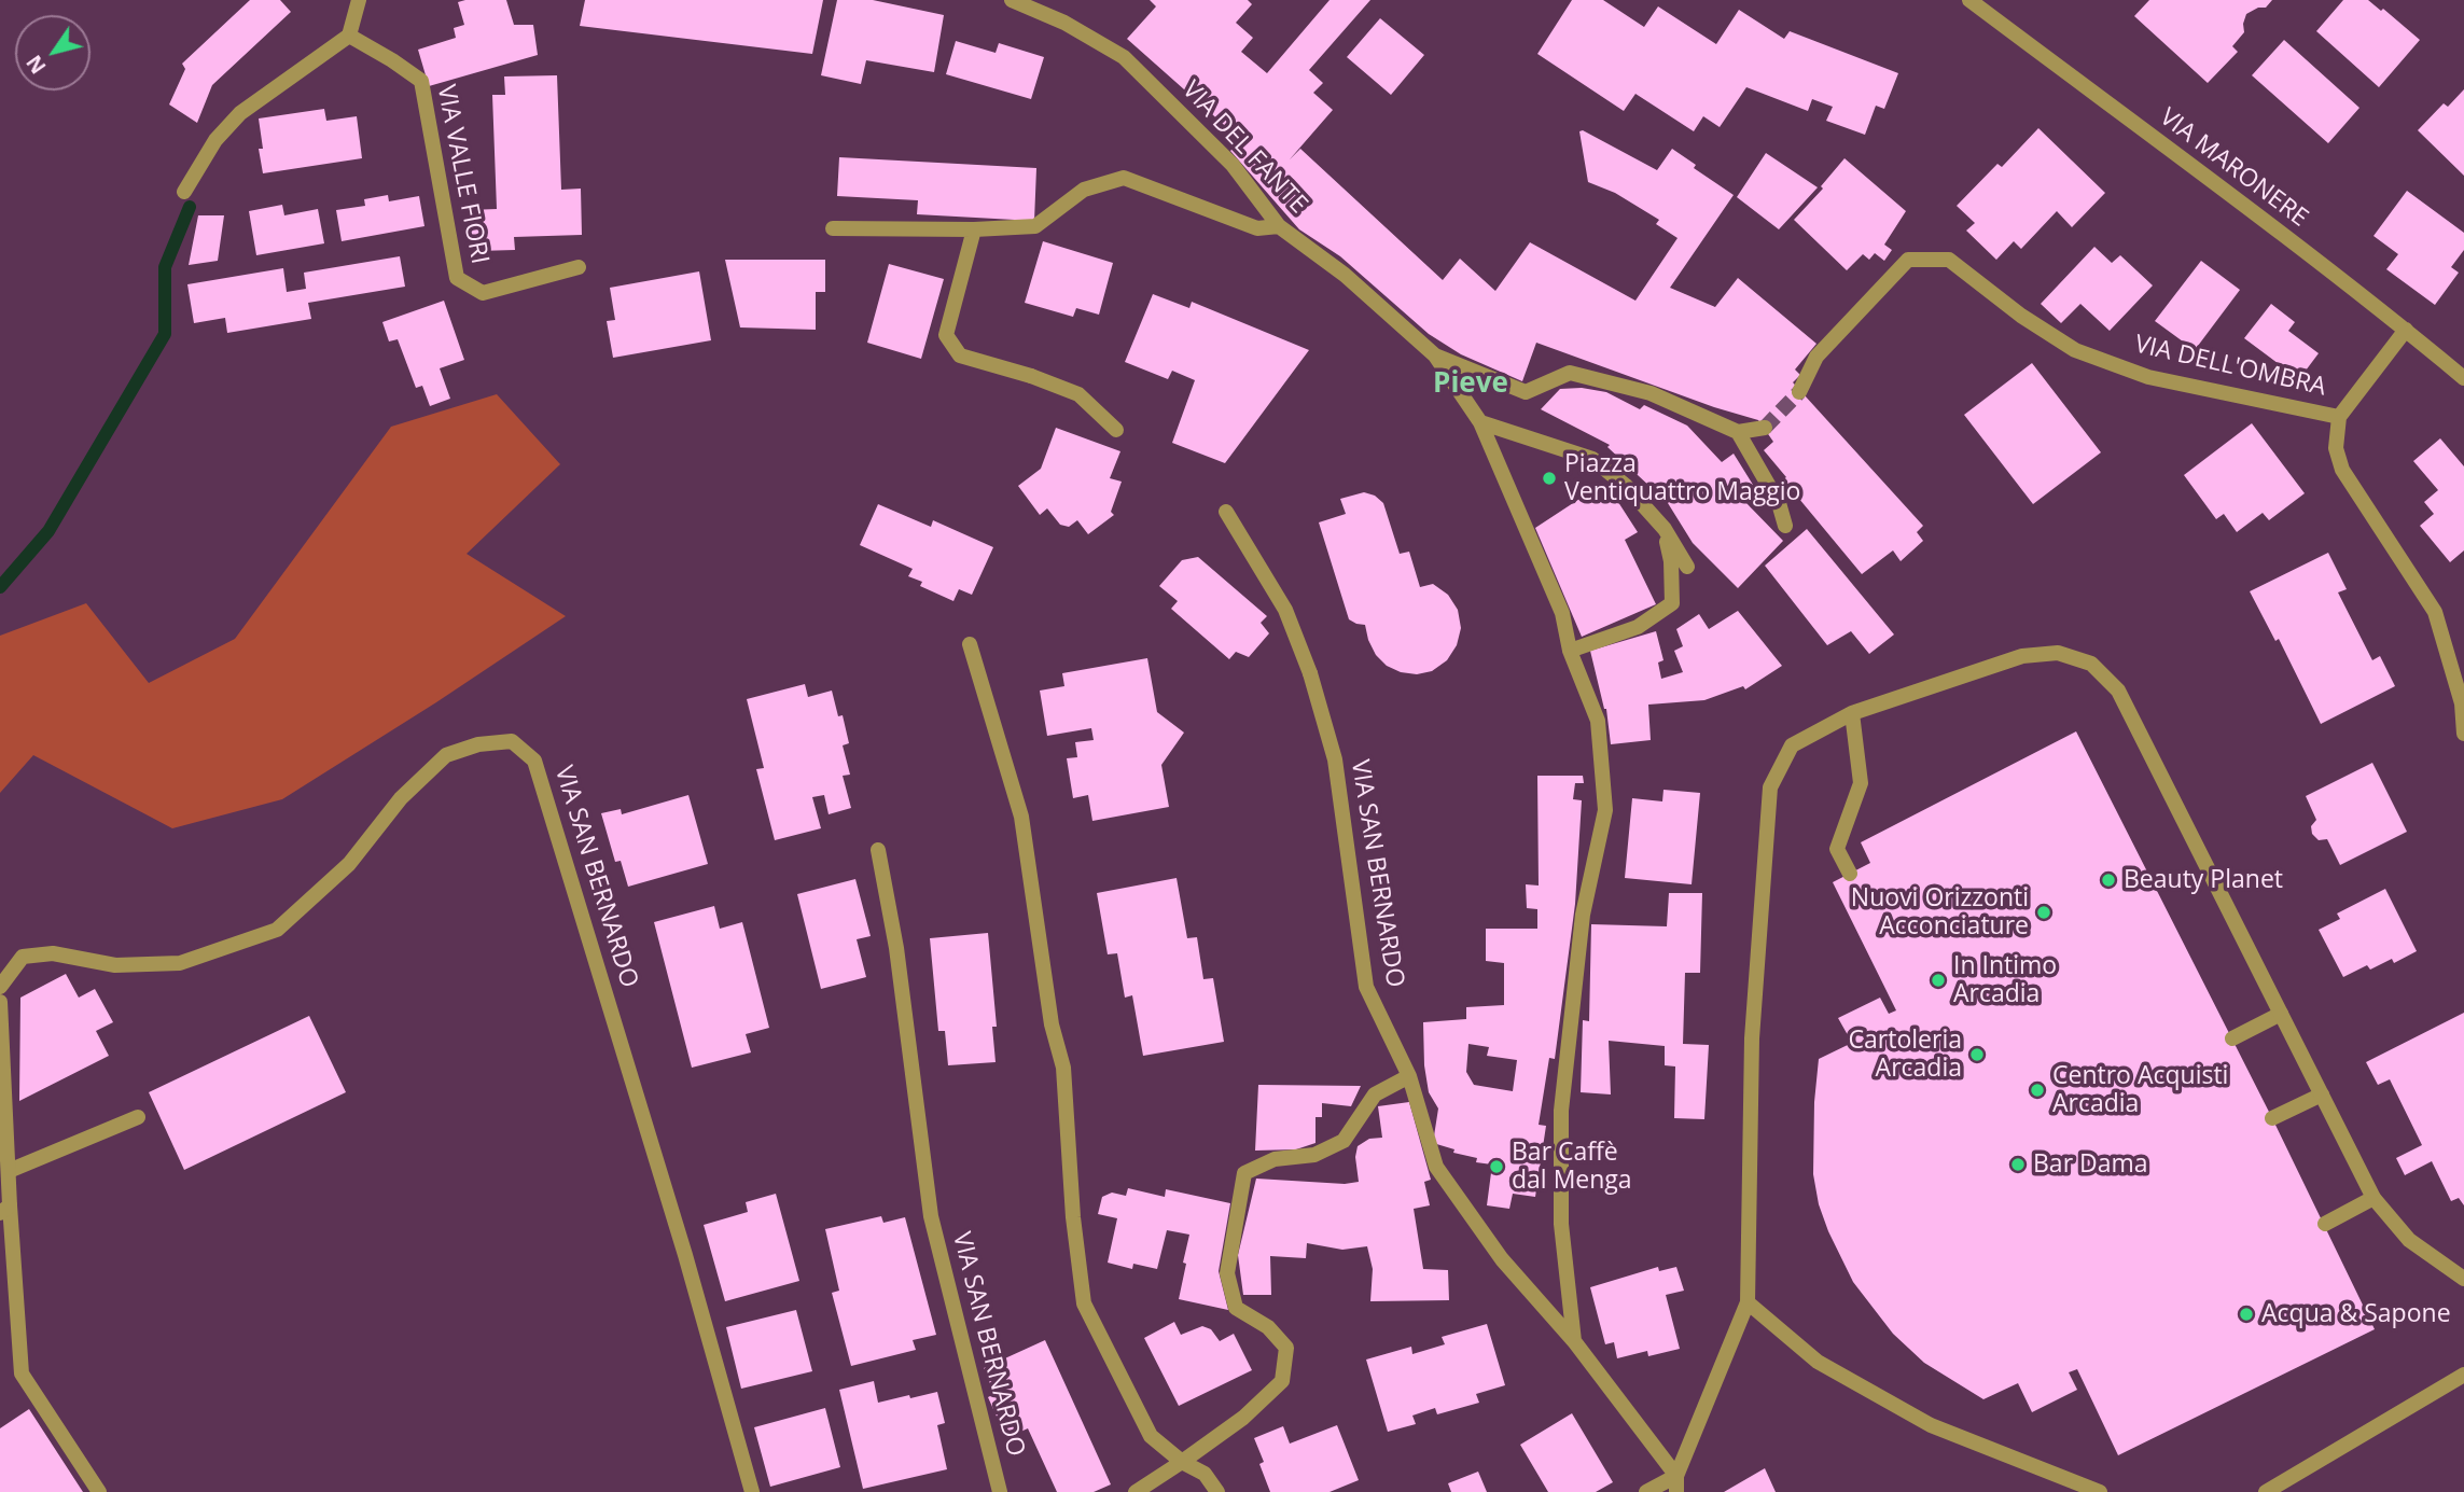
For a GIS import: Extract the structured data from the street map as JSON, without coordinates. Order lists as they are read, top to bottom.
{
  "streets": {
    "street": [
      "VIA DEL FANTE",
      "VIA MARONERE",
      "VIA VALLE FIORI",
      "VIA DELL'OMBRA",
      "VIA SAN BERNARDO"
    ]
  },
  "crossings": [
    ["VIA DEL FANTE", "VIA SAN BERNARDO"],
    ["VIA MARONERE", "VIA DELL'OMBRA"]
  ],
  "districts": ["Pieve"],
  "places": [
    "Piazza Ventiquattro Maggio",
    "Beauty Planet",
    "Nuovi Orizzonti Acconciature",
    "In Intimo Arcadia",
    "Cartoleria Arcadia",
    "Centro Acquisti Arcadia",
    "Bar Dama",
    "Bar Caffè dal Menga",
    "Acqua & Sapone"
  ],
  "north": "bottom left"
}
